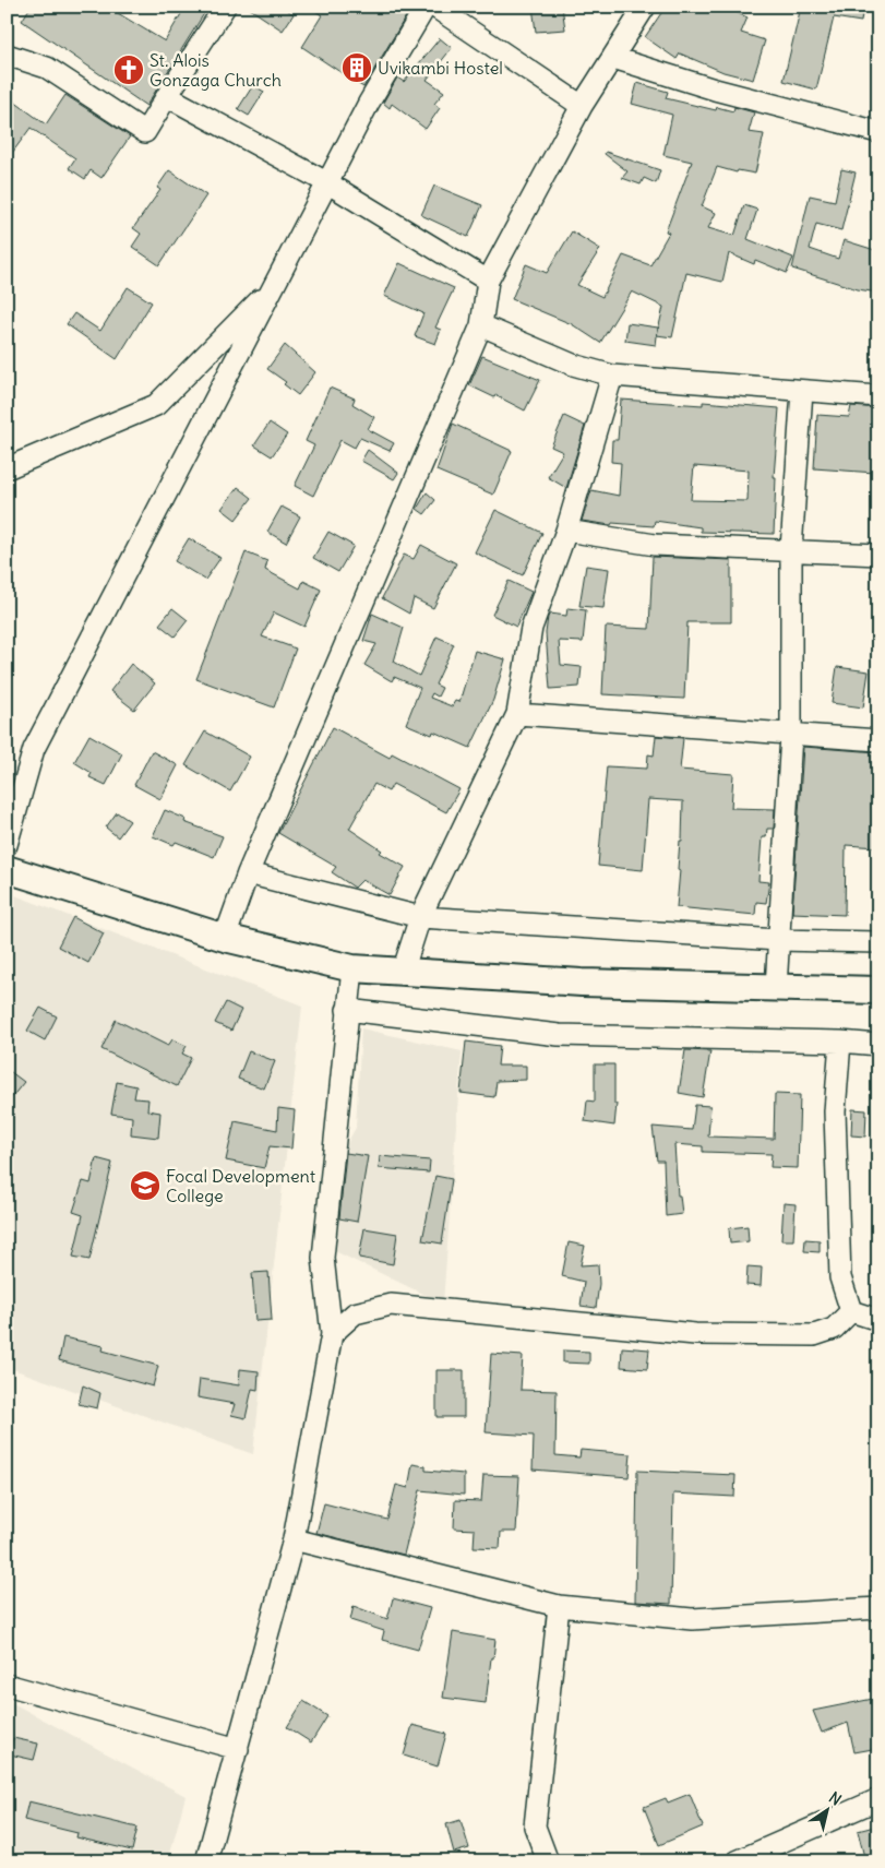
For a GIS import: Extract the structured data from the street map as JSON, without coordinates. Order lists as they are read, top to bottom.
{
  "places": {
    "building": ["Uvikambi Hostel"],
    "church": ["St. Alois Gonzaga Church"],
    "school or university": ["Focal Development College"]
  },
  "north": "top right"
}
